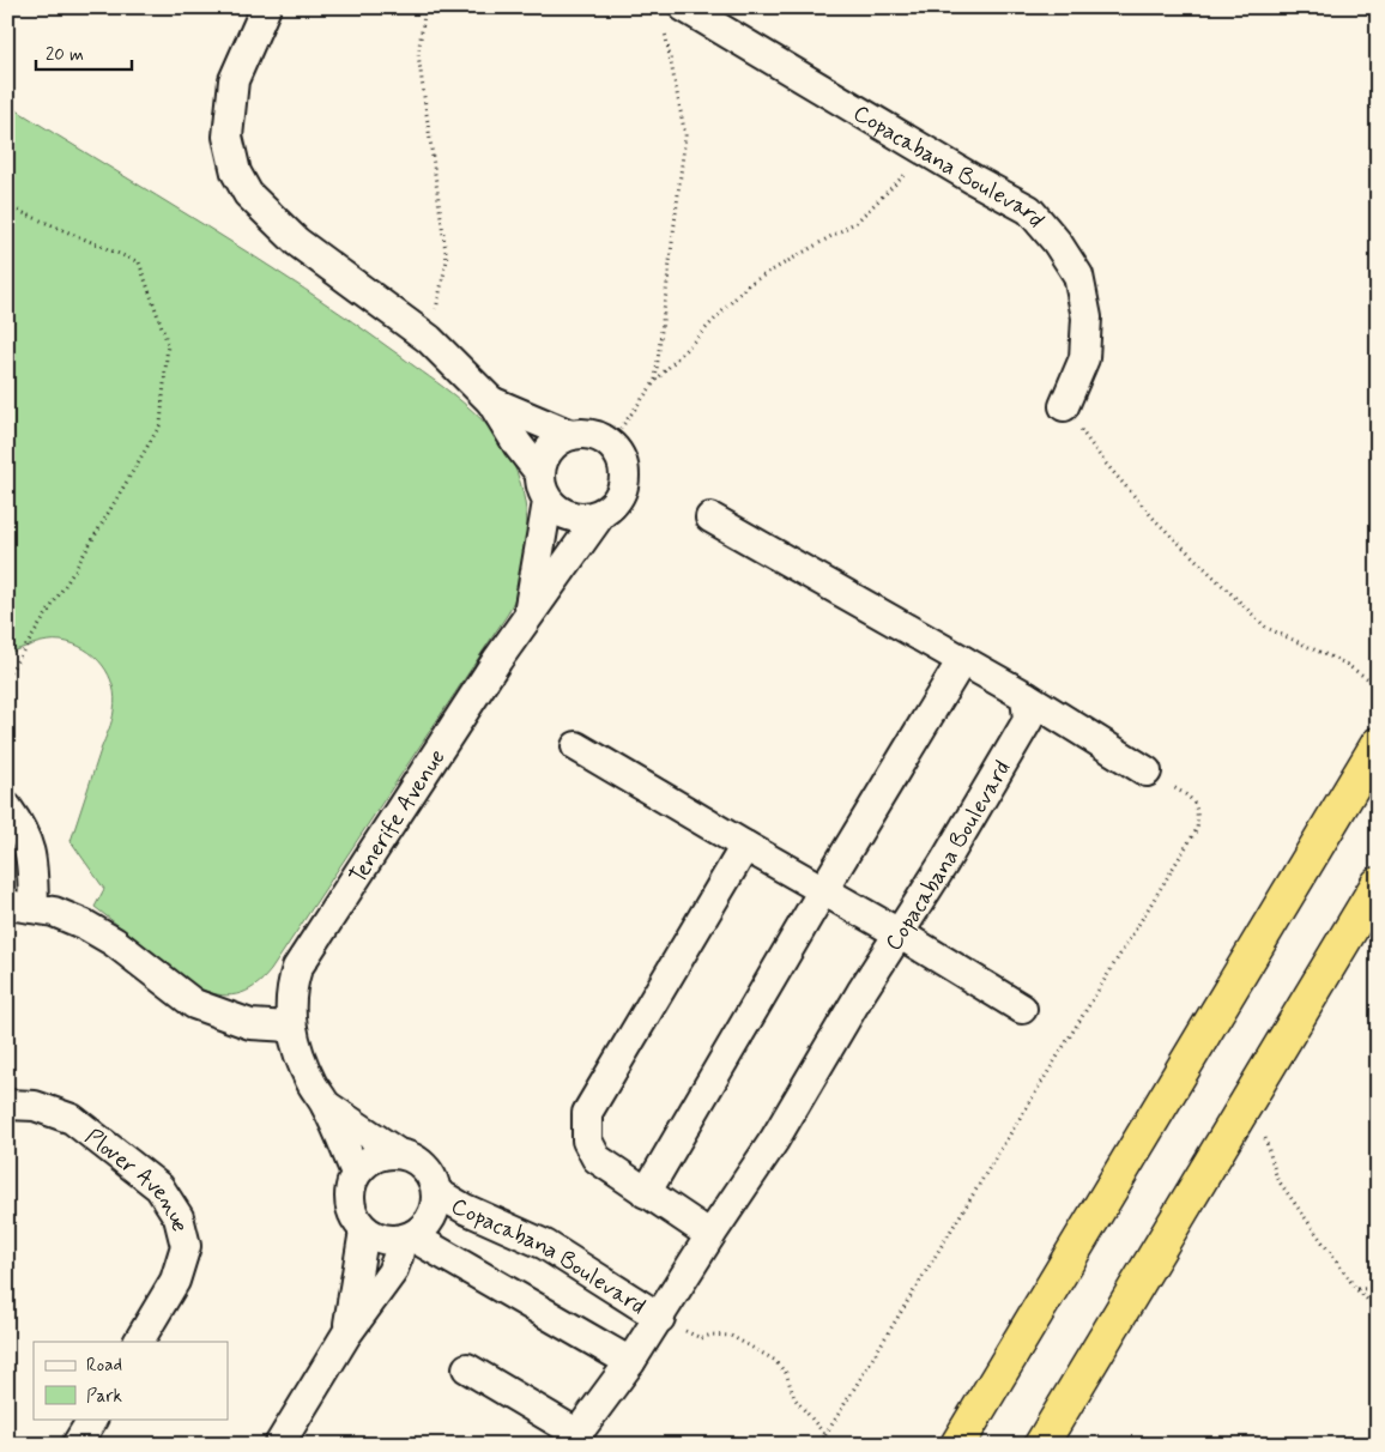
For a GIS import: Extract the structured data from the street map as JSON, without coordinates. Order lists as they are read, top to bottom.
{
  "streets": {
    "street": ["Copacabana Boulevard", "Tenerife Avenue", "Plover Avenue"]
  },
  "crossings": [
    ["Copacabana Boulevard", "Tenerife Avenue"]
  ],
  "legend": ["Road", "Park"],
  "scale_bar": "20 m"
}
